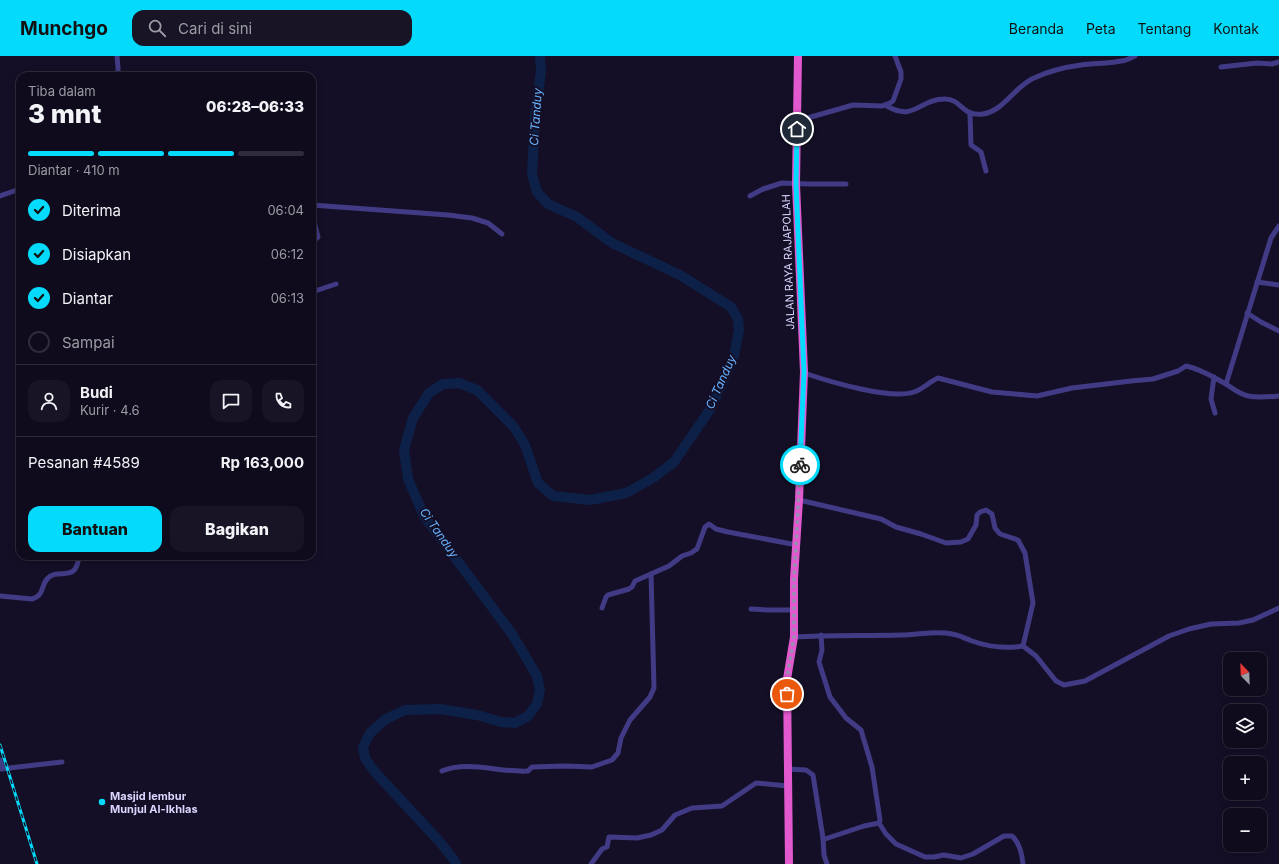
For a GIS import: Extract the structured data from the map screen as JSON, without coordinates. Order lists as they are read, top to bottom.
{
  "streets": {
    "highway": ["JALAN RAYA RAJAPOLAH"]
  },
  "water": ["Ci Tanduy"],
  "places": ["Masjid lembur Munjul Al-Ikhlas"],
  "north": "top left",
  "page": {
    "header": "Munchgo",
    "search": "Cari di sini",
    "nav": [
      "Beranda",
      "Peta",
      "Tentang",
      "Kontak"
    ],
    "heading": ["3 mnt", "Tiba dalam", "06:28–06:33"],
    "panel": [
      "Budi",
      "Kurir · 4.6",
      "Pesanan #4589",
      "Rp 163,000"
    ],
    "bar": "Diantar · 410 m",
    "list": [
      ["Diterima", "06:04"],
      ["Disiapkan", "06:12"],
      ["Diantar", "06:13"],
      "Sampai"
    ],
    "buttons": ["Bantuan", "Bagikan"],
    "map_buttons": ["+", "−"]
  }
}
